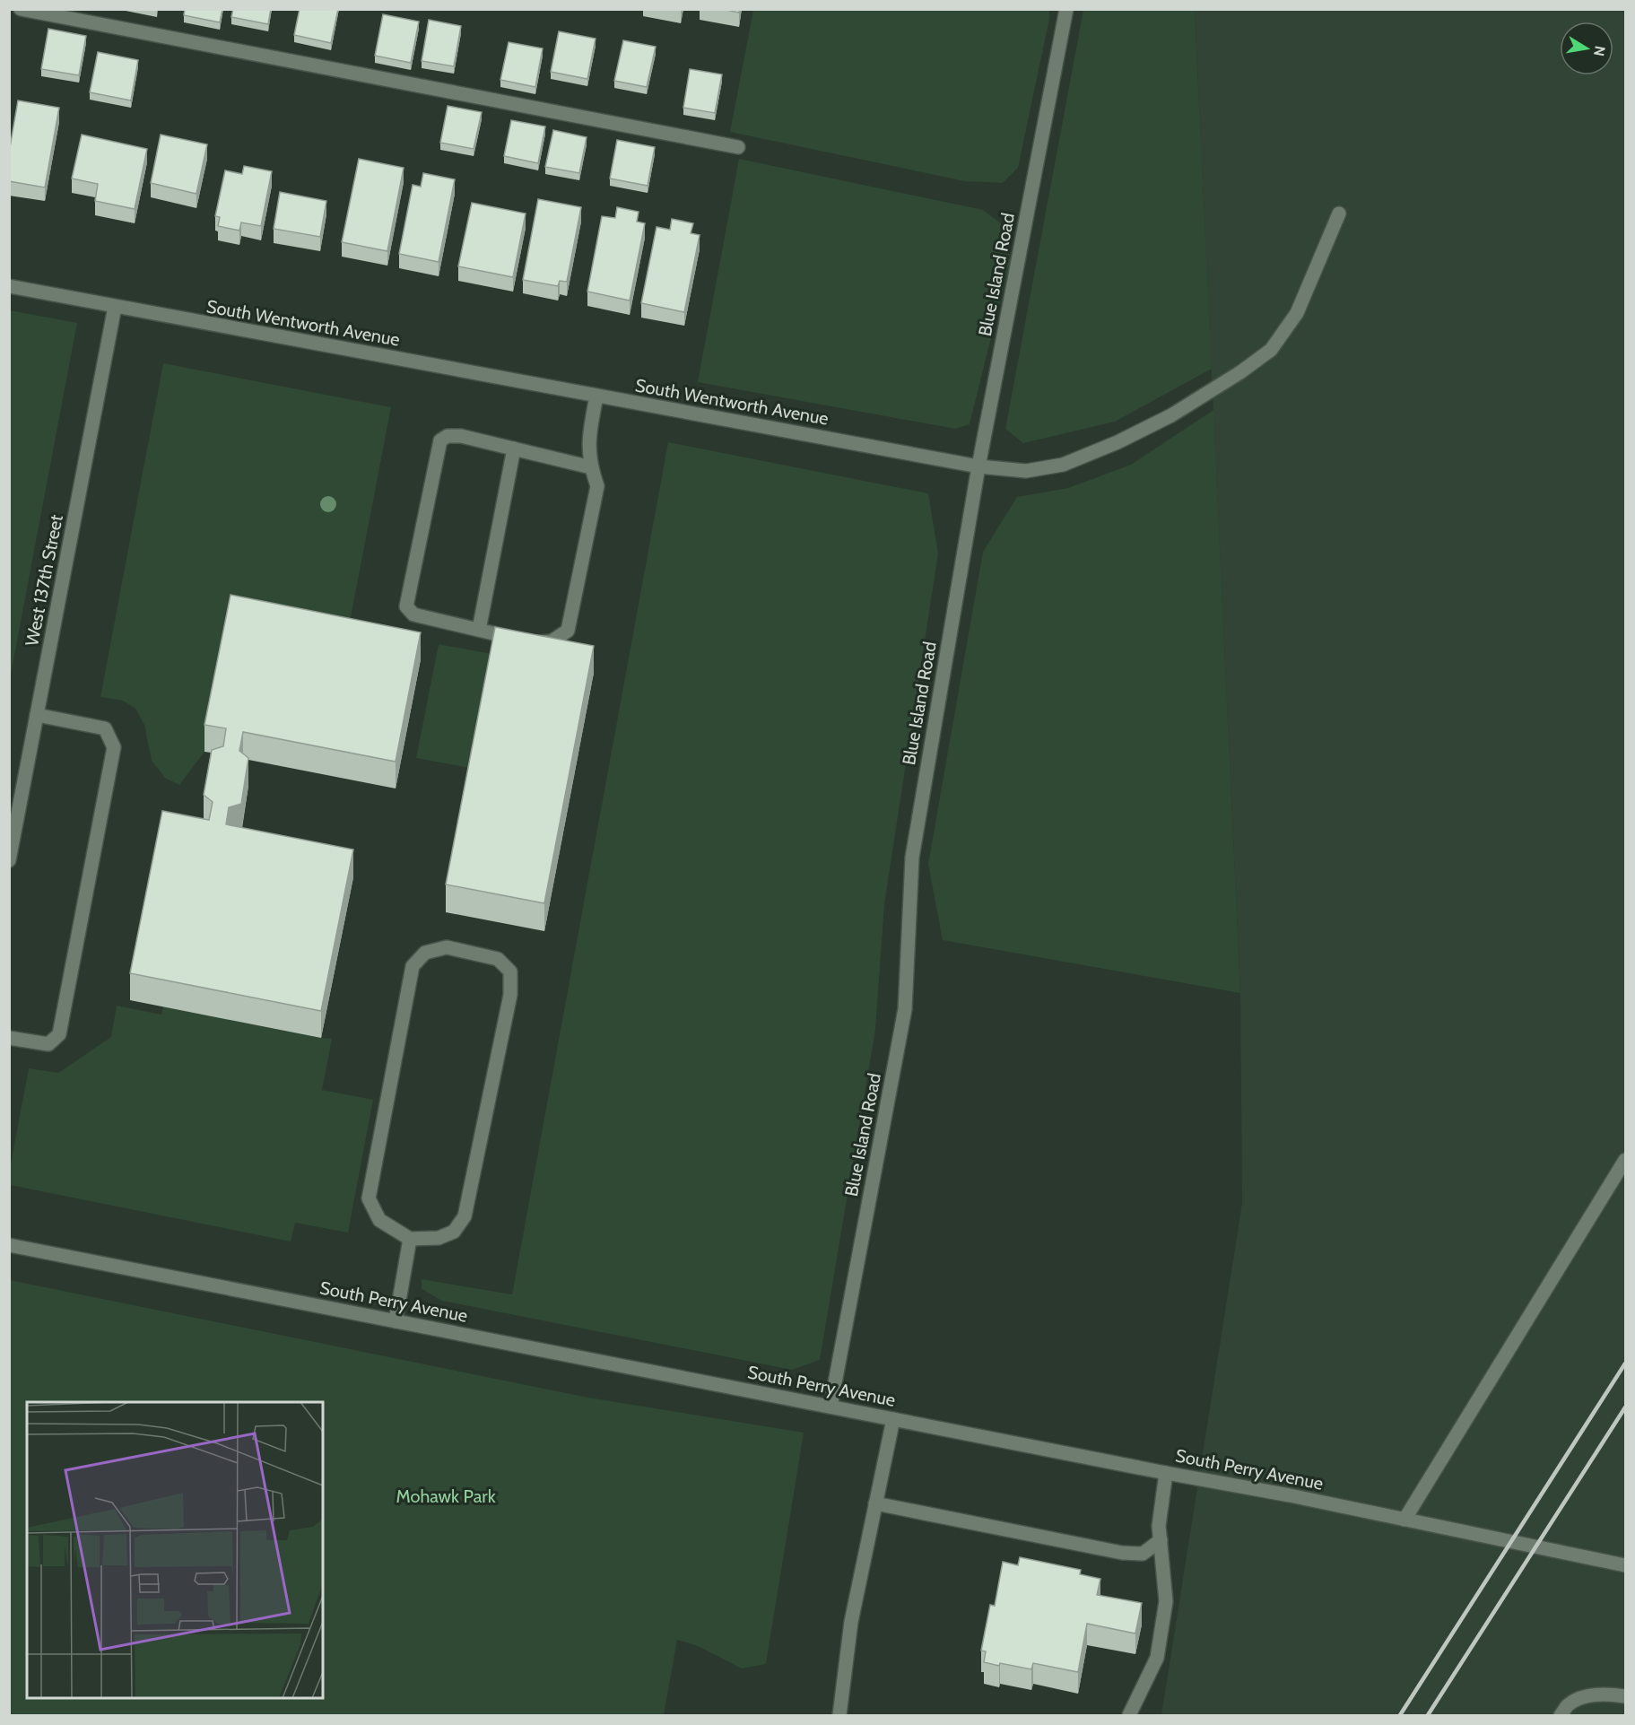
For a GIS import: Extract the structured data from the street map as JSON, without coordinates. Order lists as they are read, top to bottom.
{
  "streets": {
    "street": [
      "Blue Island Road",
      "South Wentworth Avenue",
      "West 137th Street",
      "South Perry Avenue"
    ]
  },
  "crossings": [
    ["Blue Island Road", "South Wentworth Avenue"],
    ["Blue Island Road", "South Perry Avenue"],
    ["South Wentworth Avenue", "West 137th Street"]
  ],
  "parks": ["Mohawk Park"],
  "north": "right"
}
